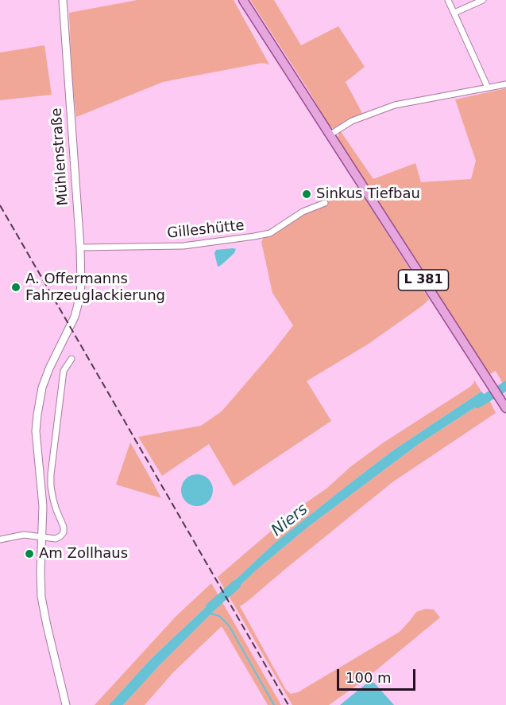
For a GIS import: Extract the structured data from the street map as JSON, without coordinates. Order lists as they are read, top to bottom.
{
  "streets": {
    "main road": ["L 381"],
    "street": ["Mühlenstraße", "Gilleshütte"]
  },
  "crossings": [
    ["Mühlenstraße", "Gilleshütte"]
  ],
  "water": ["Niers"],
  "places": ["Sinkus Tiefbau", "A. Offermanns Fahrzeuglackierung", "Am Zollhaus"],
  "scale_bar": "100 m"
}
